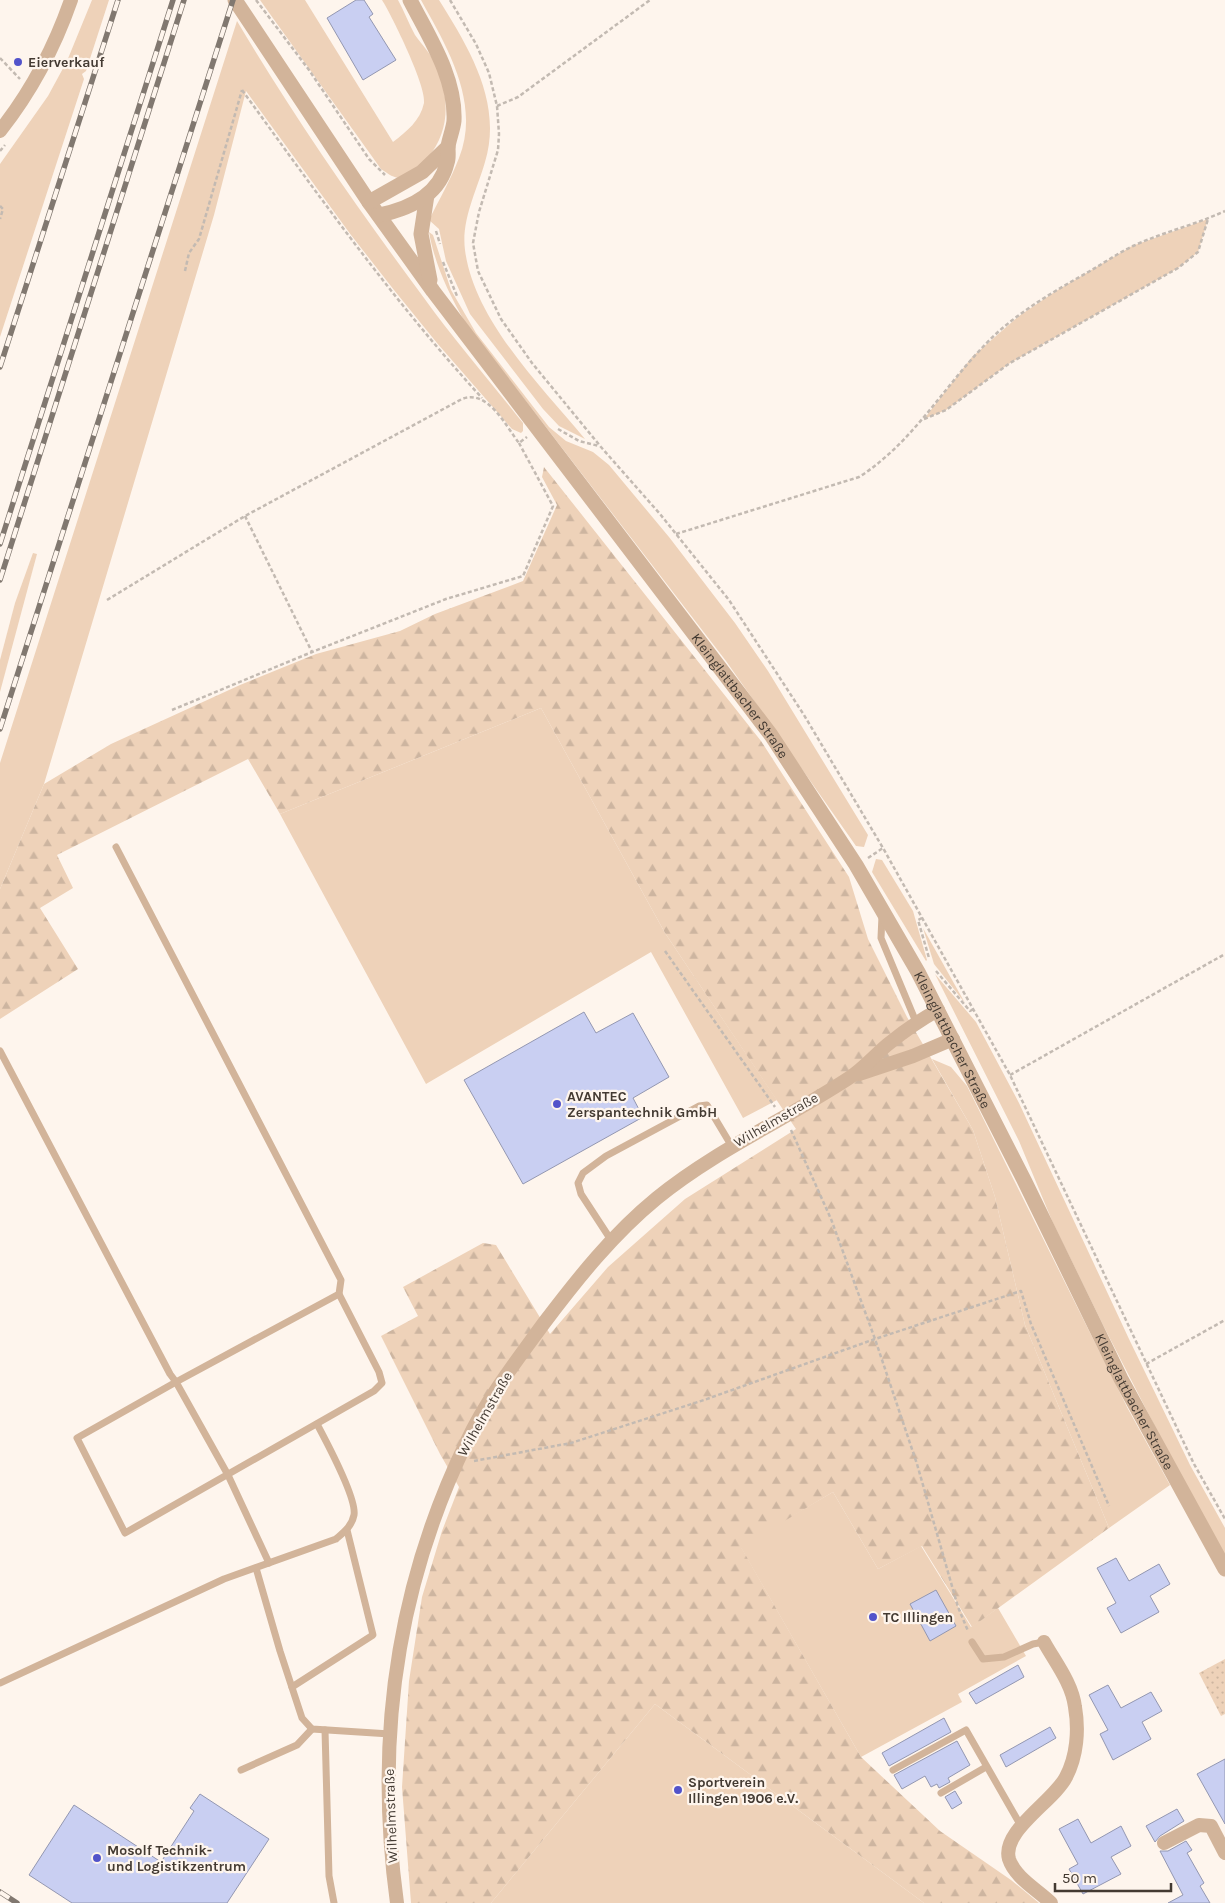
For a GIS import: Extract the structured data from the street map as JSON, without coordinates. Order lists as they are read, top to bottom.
{
  "streets": {
    "street": ["Kleinglattbacher Straße", "Wilhelmstraße"]
  },
  "crossings": [
    ["Kleinglattbacher Straße", "Wilhelmstraße"]
  ],
  "places": [
    "Eierverkauf",
    "AVANTEC Zerspantechnik GmbH",
    "TC Illingen",
    "Sportverein Illingen 1906 e.V.",
    "Mosolf Technik- und Logistikzentrum"
  ],
  "scale_bar": "50 m"
}
